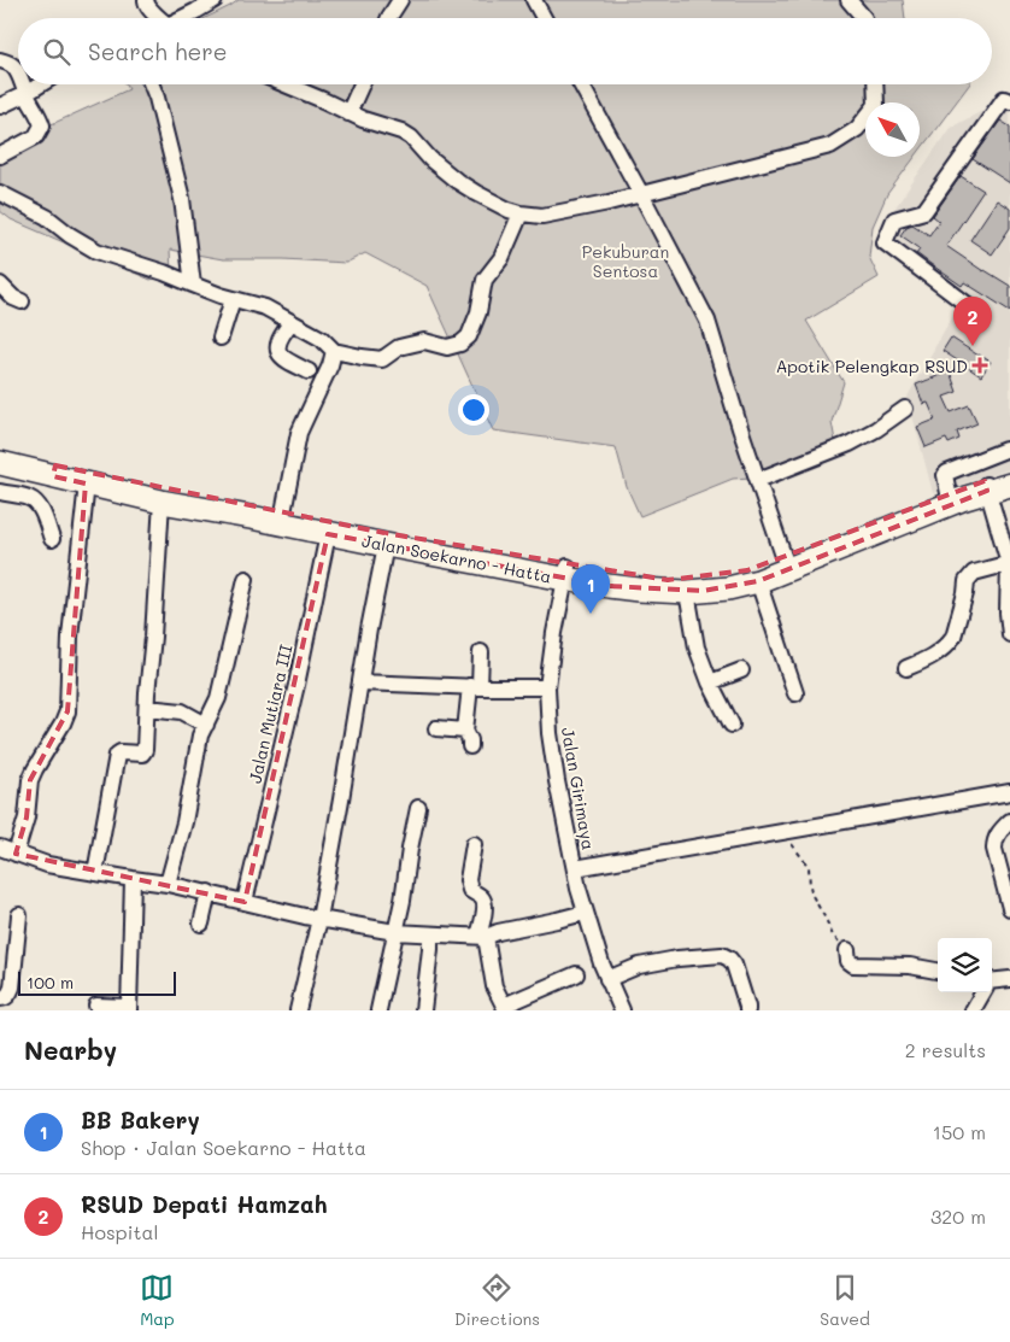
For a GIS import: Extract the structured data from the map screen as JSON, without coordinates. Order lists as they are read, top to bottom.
{
  "streets": {
    "highway": ["Jalan Soekarno - Hatta"],
    "street": ["Jalan Mutiara III", "Jalan Girimaya"]
  },
  "crossings": [
    ["Jalan Soekarno - Hatta", "Jalan Mutiara III"],
    ["Jalan Soekarno - Hatta", "Jalan Girimaya"]
  ],
  "parks": ["Pekuburan Sentosa"],
  "places": {
    "health": ["Apotik Pelengkap RSUD"]
  },
  "scale_bar": "100 m",
  "north": "top left",
  "page": {
    "search": "Search here",
    "pins": ["2", "1"],
    "scale": "100 m",
    "heading": ["Nearby", "2 results"],
    "list": [
      {
        "mark": "1",
        "name": "BB Bakery",
        "note": "Shop · Jalan Soekarno - Hatta",
        "value": "150 m"
      },
      {
        "mark": "2",
        "name": "RSUD Depati Hamzah",
        "note": "Hospital",
        "value": "320 m"
      }
    ],
    "nav": ["Map", "Directions", "Saved"]
  }
}
